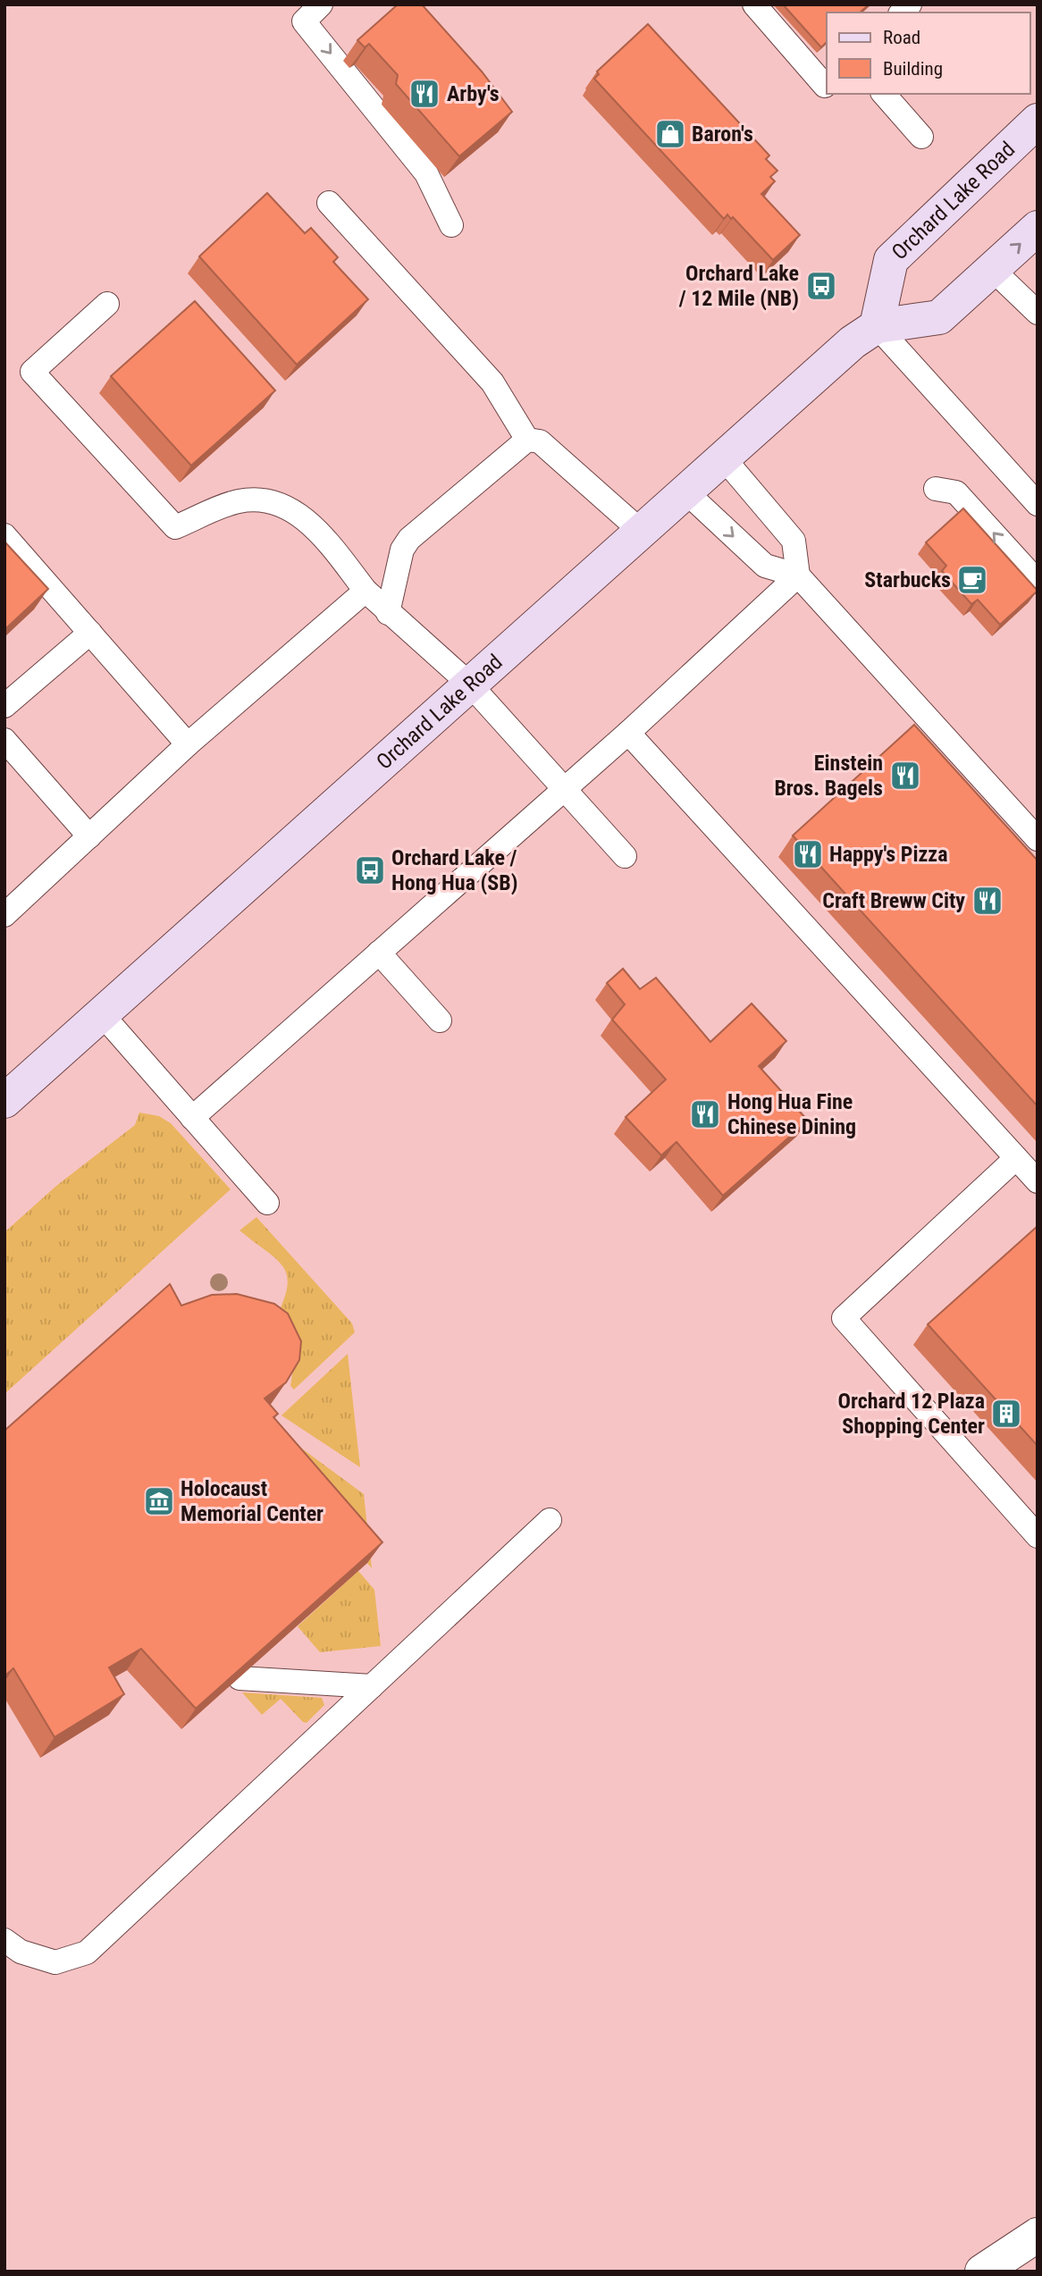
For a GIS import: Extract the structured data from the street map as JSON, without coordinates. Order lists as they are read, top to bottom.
{
  "streets": {
    "main road": ["Orchard Lake Road"]
  },
  "places": {
    "restaurant": [
      "Arby's",
      "Einstein Bros. Bagels",
      "Happy's Pizza",
      "Craft Breww City",
      "Hong Hua Fine Chinese Dining"
    ],
    "shop": ["Baron's"],
    "bus stop": ["Orchard Lake / 12 Mile (NB)", "Orchard Lake / Hong Hua (SB)"],
    "cafe": ["Starbucks"],
    "building": ["Orchard 12 Plaza Shopping Center"],
    "museum": ["Holocaust Memorial Center"]
  },
  "legend": ["Road", "Building"]
}
